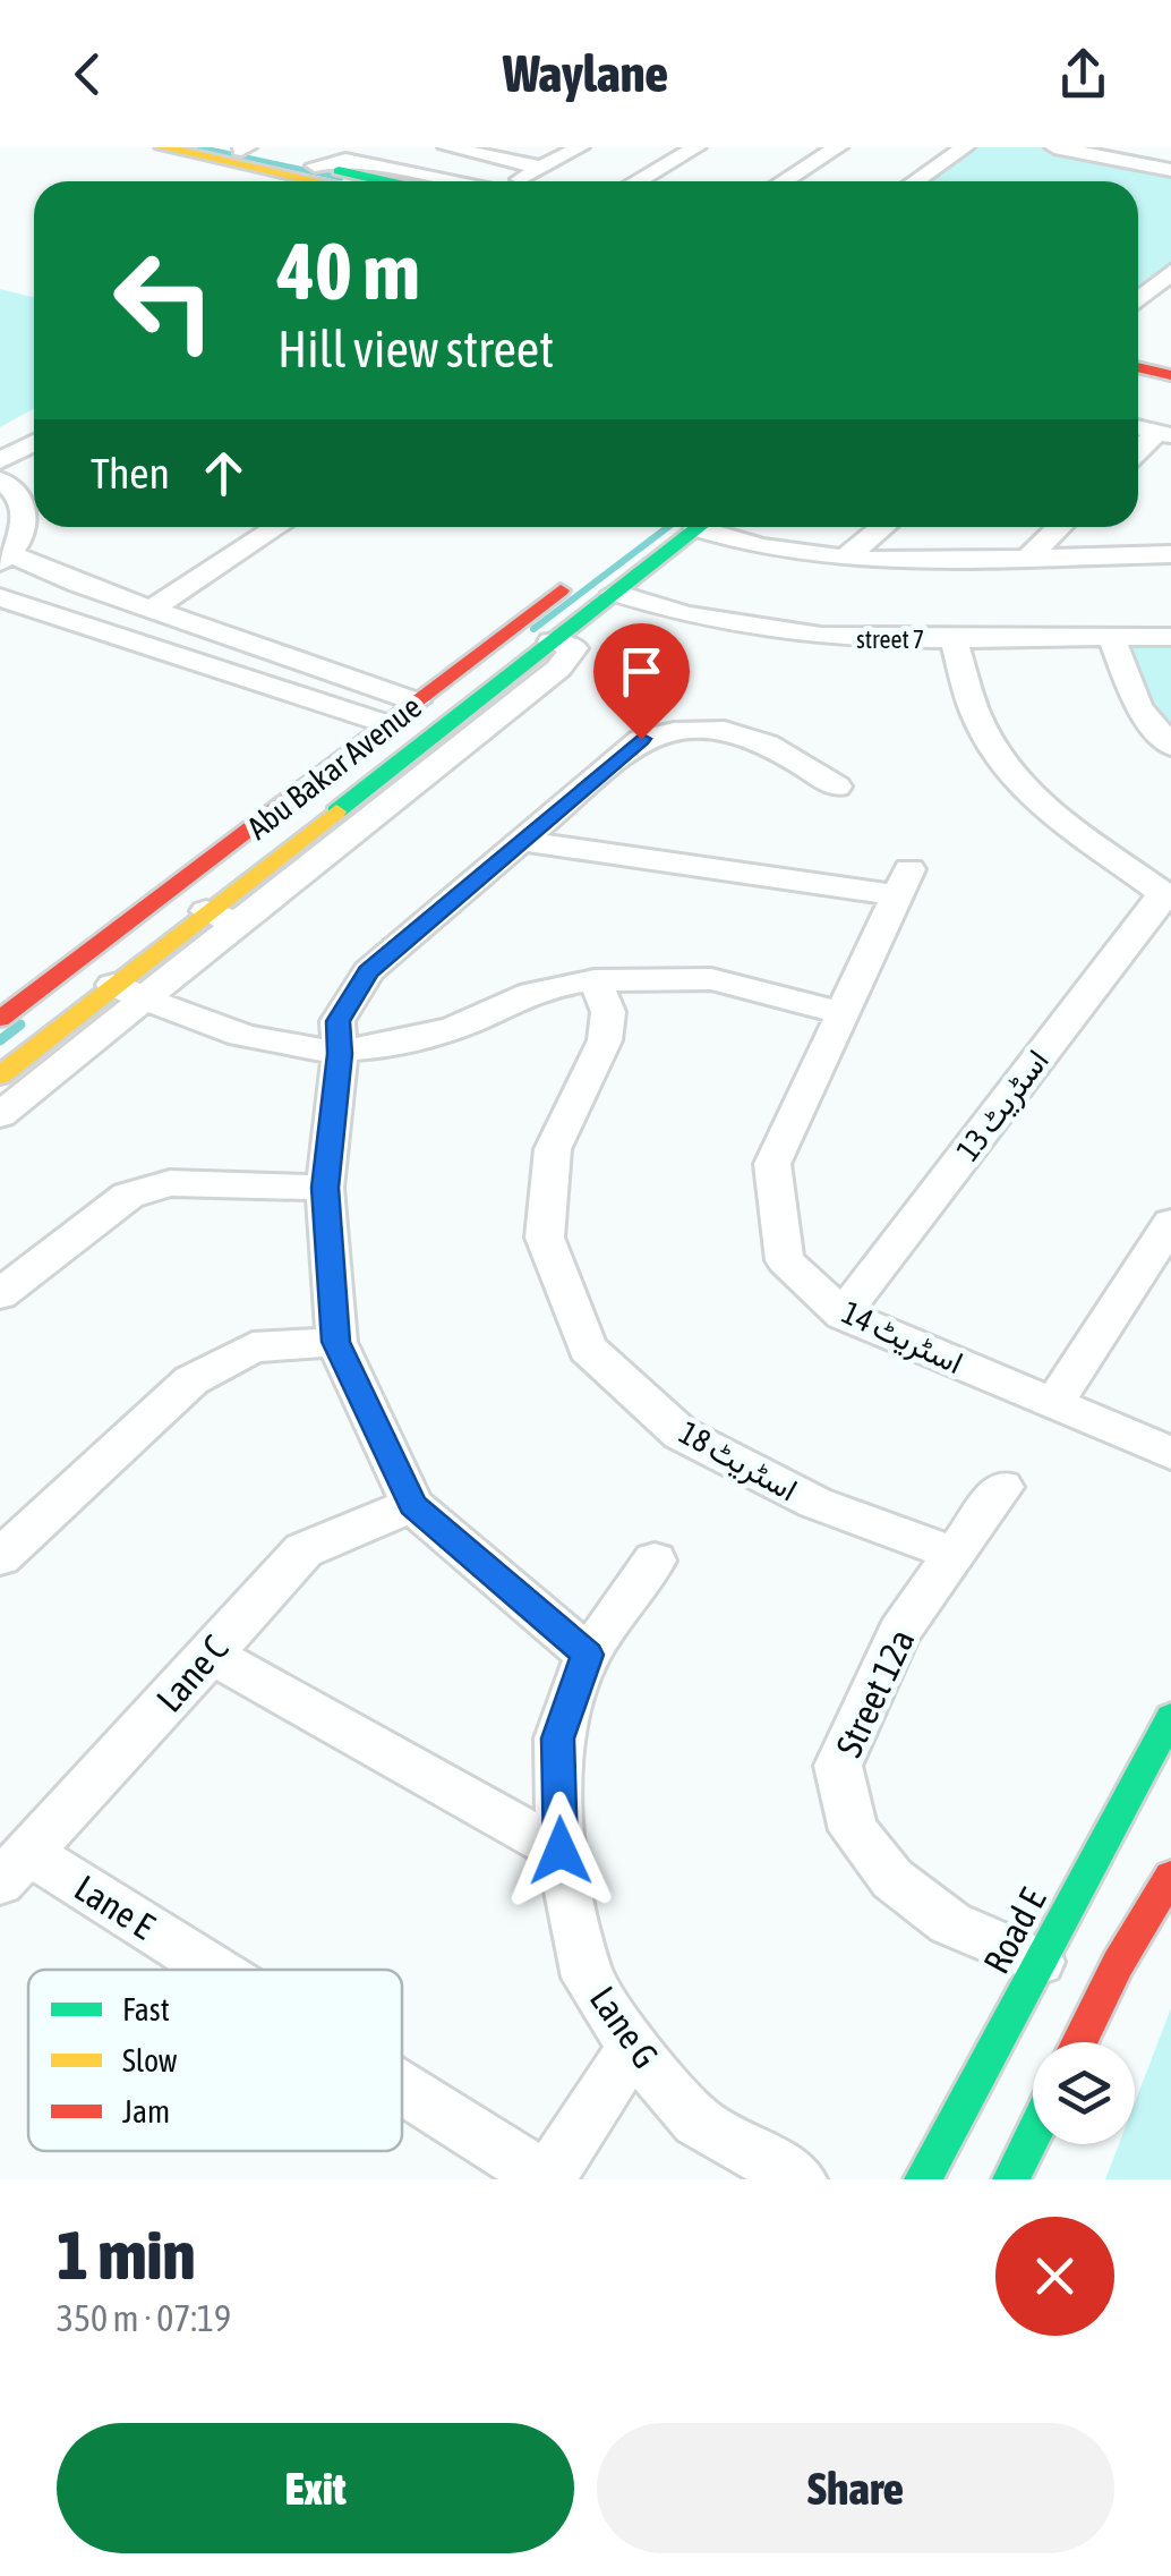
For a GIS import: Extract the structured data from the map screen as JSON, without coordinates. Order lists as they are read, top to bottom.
{
  "streets": {
    "main road": ["Abu Bakar Avenue", "Road E"],
    "street": [
      "street 7",
      "اسٹریٹ 13",
      "اسٹریٹ 14",
      "اسٹریٹ 18",
      "Lane C",
      "Street 12a",
      "Lane E",
      "Lane G"
    ]
  },
  "crossings": [
    ["اسٹریٹ 13", "اسٹریٹ 14"],
    ["اسٹریٹ 18", "Street 12a"],
    ["Lane C", "Lane E"],
    ["Street 12a", "Road E"]
  ],
  "legend": ["Fast", "Slow", "Jam"],
  "page": {
    "header": "Waylane",
    "turn": ["40 m", "Hill view street"],
    "then": "Then",
    "heading": ["1 min", "350 m · 07:19"],
    "buttons": ["Exit", "Share"]
  }
}
